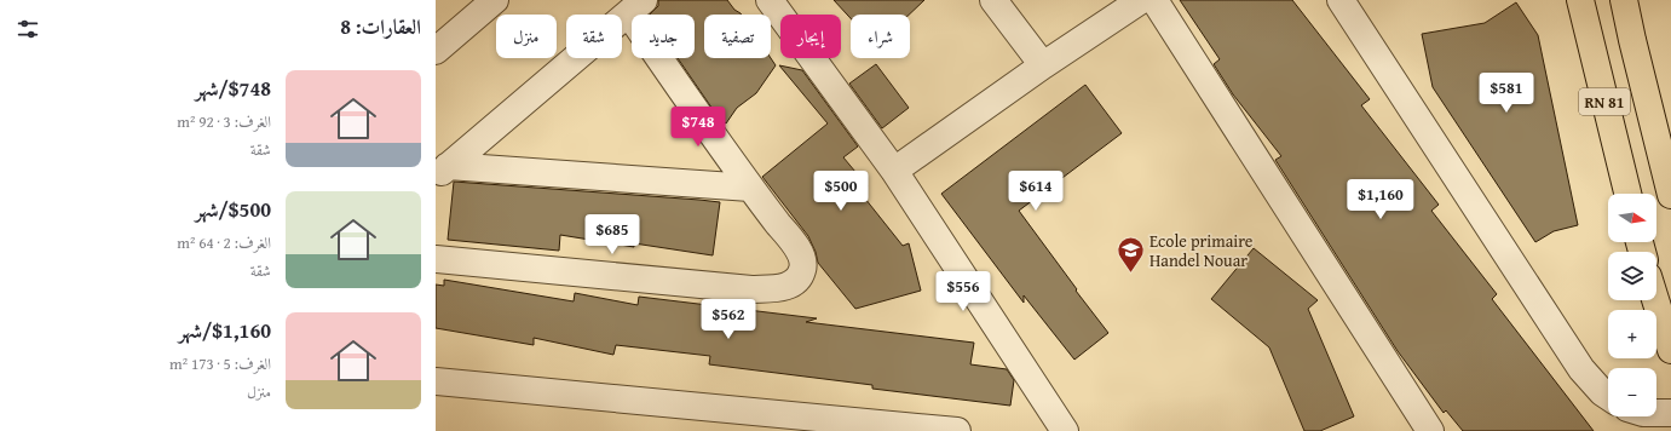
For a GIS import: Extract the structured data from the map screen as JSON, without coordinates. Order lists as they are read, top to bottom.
{
  "streets": {
    "main road": ["RN 81"]
  },
  "places": {
    "school or university": ["Ecole primaire Handel Nouar"]
  },
  "north": "right",
  "page": {
    "heading": "العقارات: 8",
    "chip": [
      "شراء",
      "إيجار",
      "تصفية",
      "جديد",
      "شقة",
      "منزل"
    ],
    "list": [
      {
        "name": "$748/شهر",
        "note": "الغرف: 3 · 92 m² · شقة"
      },
      {
        "name": "$500/شهر",
        "note": "الغرف: 2 · 64 m² · شقة"
      },
      {
        "name": "$1,160/شهر",
        "note": "الغرف: 5 · 173 m² · منزل"
      }
    ],
    "price": [
      "$581",
      "$748",
      "$500",
      "$614",
      "$1,160",
      "$685",
      "$556",
      "$562"
    ],
    "map_buttons": ["+", "−"]
  }
}
